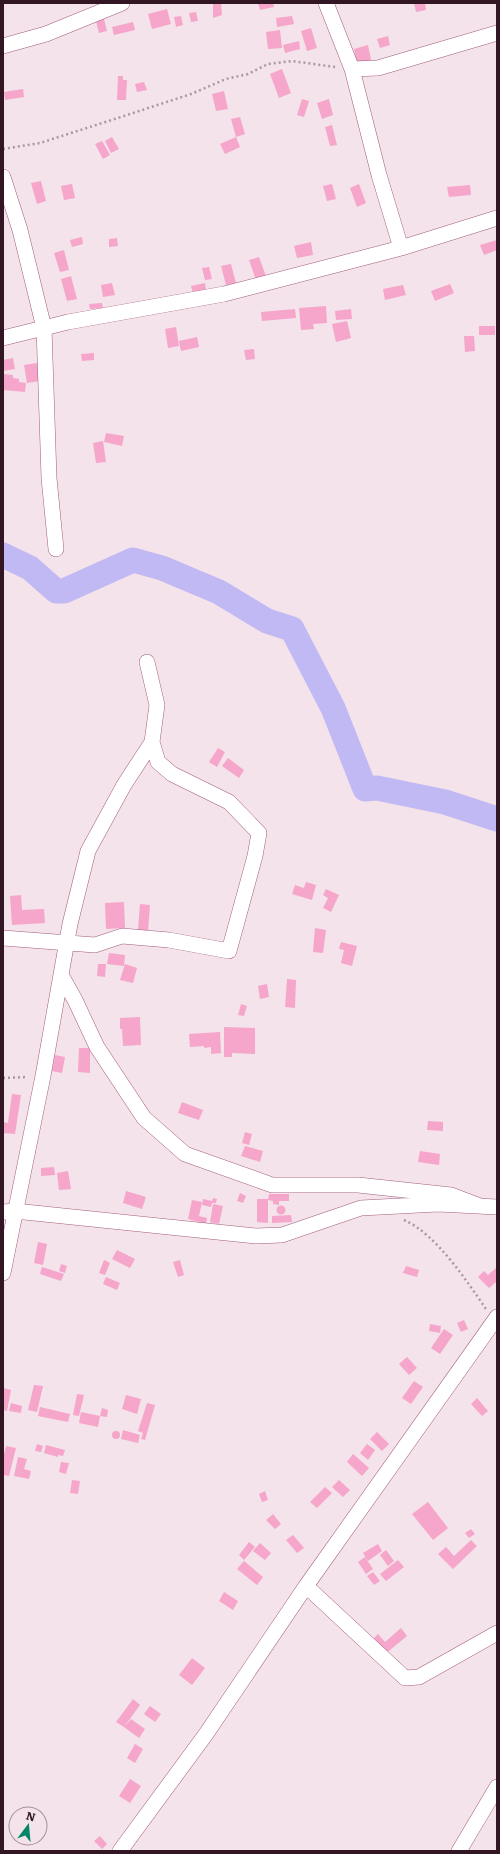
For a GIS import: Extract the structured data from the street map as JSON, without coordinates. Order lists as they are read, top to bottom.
{
  "north": "top"
}
